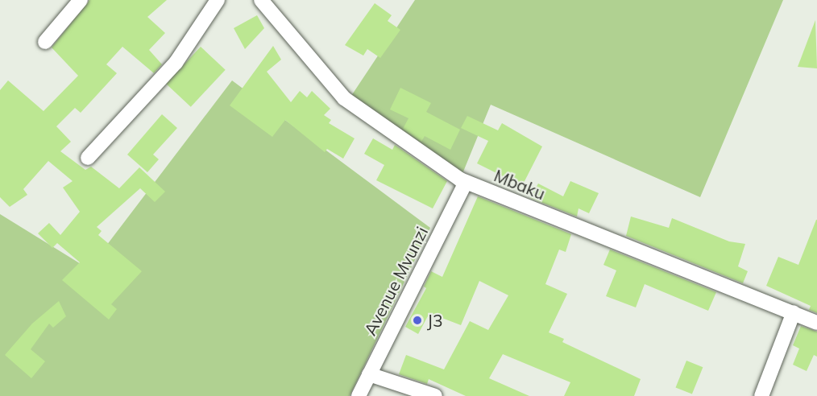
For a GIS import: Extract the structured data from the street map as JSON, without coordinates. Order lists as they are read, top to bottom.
{
  "streets": {
    "street": ["Mbaku", "Avenue Mvunzi"]
  },
  "crossings": [
    ["Mbaku", "Avenue Mvunzi"]
  ],
  "places": ["J3"]
}
